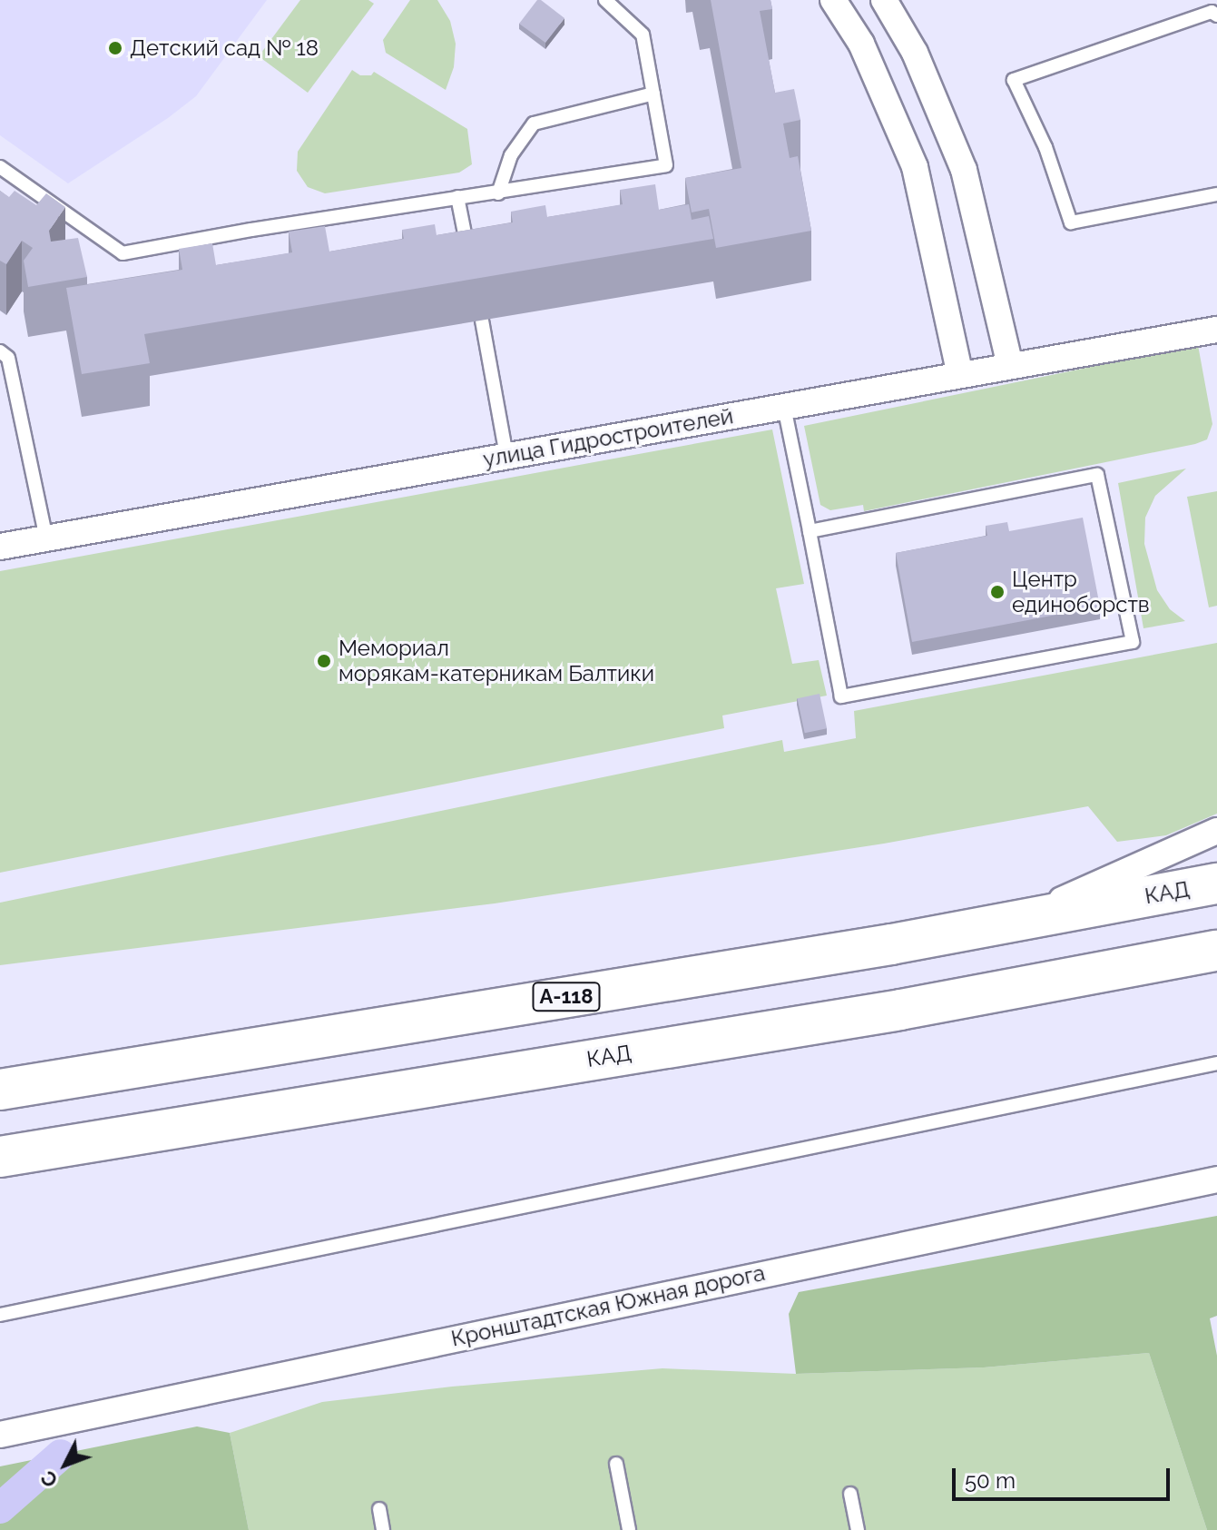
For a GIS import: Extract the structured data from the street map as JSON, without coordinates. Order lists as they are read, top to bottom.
{
  "streets": {
    "highway": ["КАД", "А-118"],
    "street": ["улица Гидростроителей", "Кронштадтская Южная дорога"]
  },
  "places": ["Детский сад № 18", "Центр единоборств", "Мемориал морякам-катерникам Балтики"],
  "scale_bar": "50 m",
  "north": "bottom left"
}
